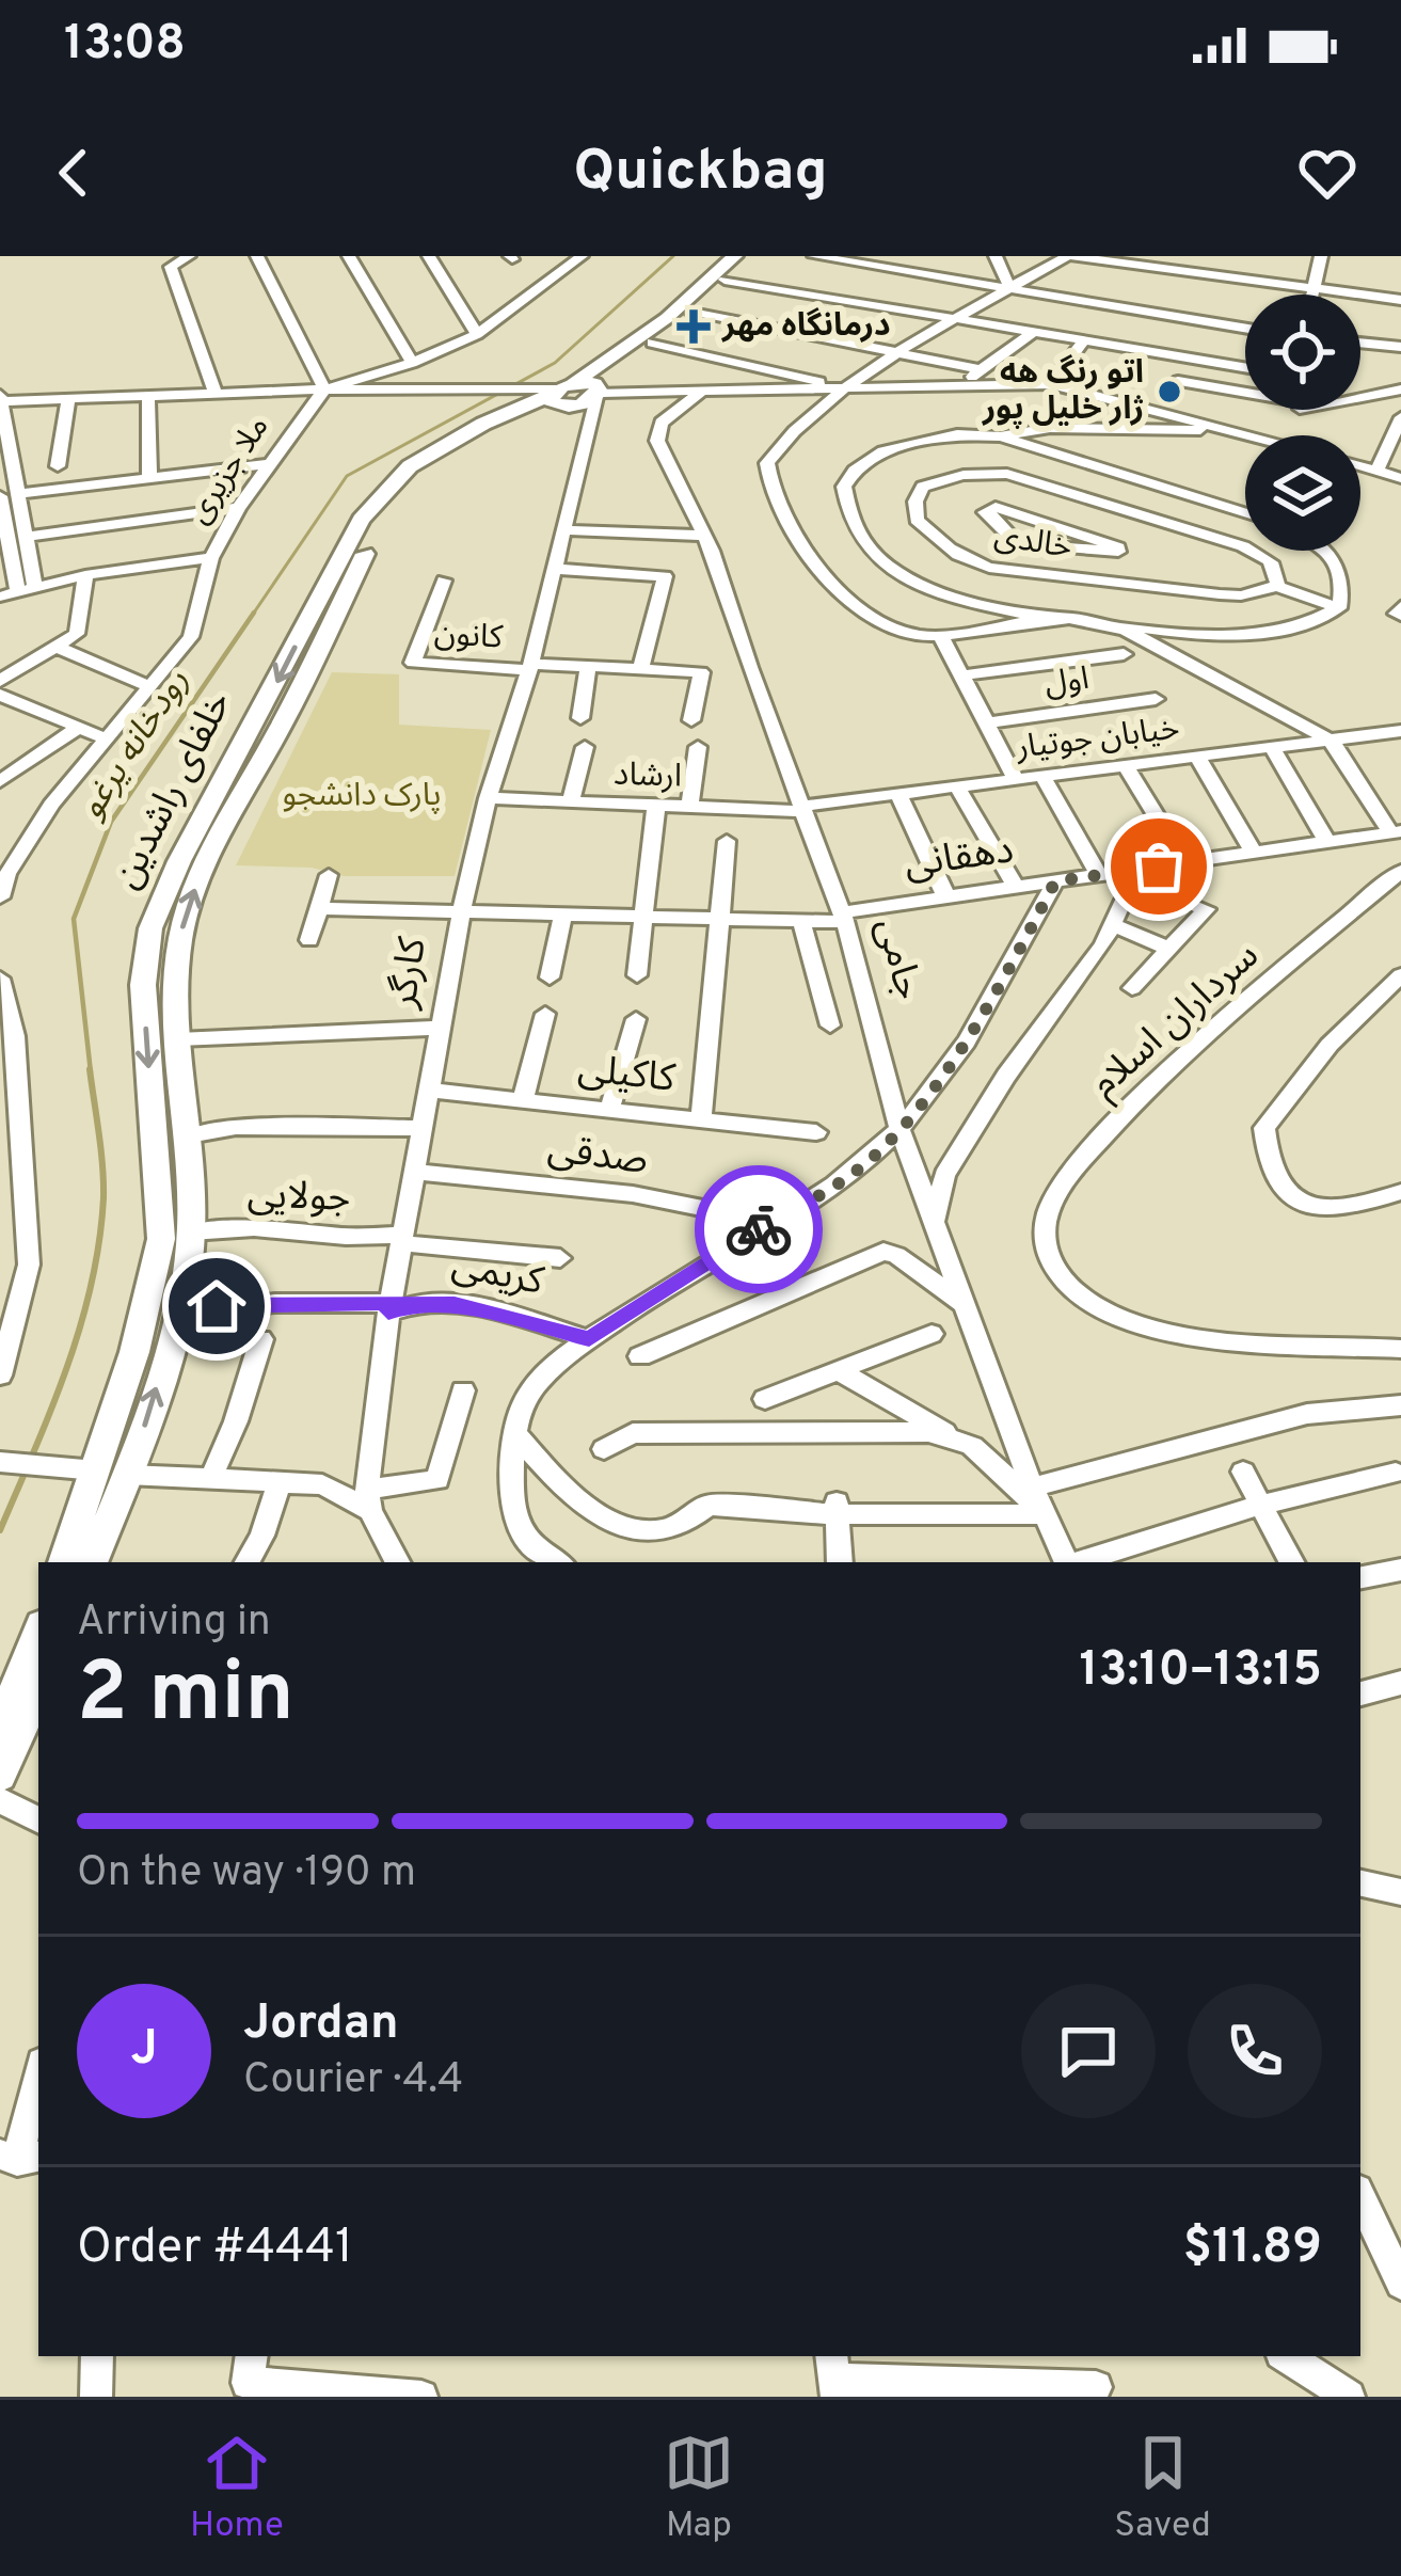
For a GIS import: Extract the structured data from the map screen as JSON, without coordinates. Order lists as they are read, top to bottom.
{
  "streets": {
    "main road": ["خلفای راشدین"],
    "street": [
      "ملا جزیری",
      "خالدی",
      "کانون",
      "اول",
      "خیابان جوتیار",
      "ارشاد",
      "دهقانی",
      "جامی",
      "کارگر",
      "سرداران اسلام",
      "کاکیلی",
      "صدقی",
      "جولایی",
      "کریمی"
    ]
  },
  "crossings": [
    ["کانون", "کارگر"],
    ["خیابان جوتیار", "ارشاد"],
    ["خیابان جوتیار", "جامی"],
    ["ارشاد", "جامی"],
    ["ارشاد", "کارگر"],
    ["خلفای راشدین", "کارگر"],
    ["دهقانی", "جامی"],
    ["دهقانی", "کارگر"],
    ["کارگر", "کاکیلی"],
    ["کارگر", "صدقی"],
    ["کارگر", "جولایی"],
    ["کارگر", "کریمی"]
  ],
  "water": ["رودخانه یرغو"],
  "parks": ["پارک دانشجو"],
  "places": {
    "health": ["درمانگاه مهر"],
    "other": ["اتو رنگ هه ژار خلیل پور"]
  },
  "page": {
    "status": "13:08",
    "header": "Quickbag",
    "heading": ["2 min", "Arriving in", "13:10–13:15"],
    "panel": [
      "Jordan",
      "Courier · 4.4",
      "Order #4441",
      "$11.89"
    ],
    "bar": "On the way · 190 m",
    "round": "J",
    "tabs": ["Home", "Map", "Saved"]
  }
}
